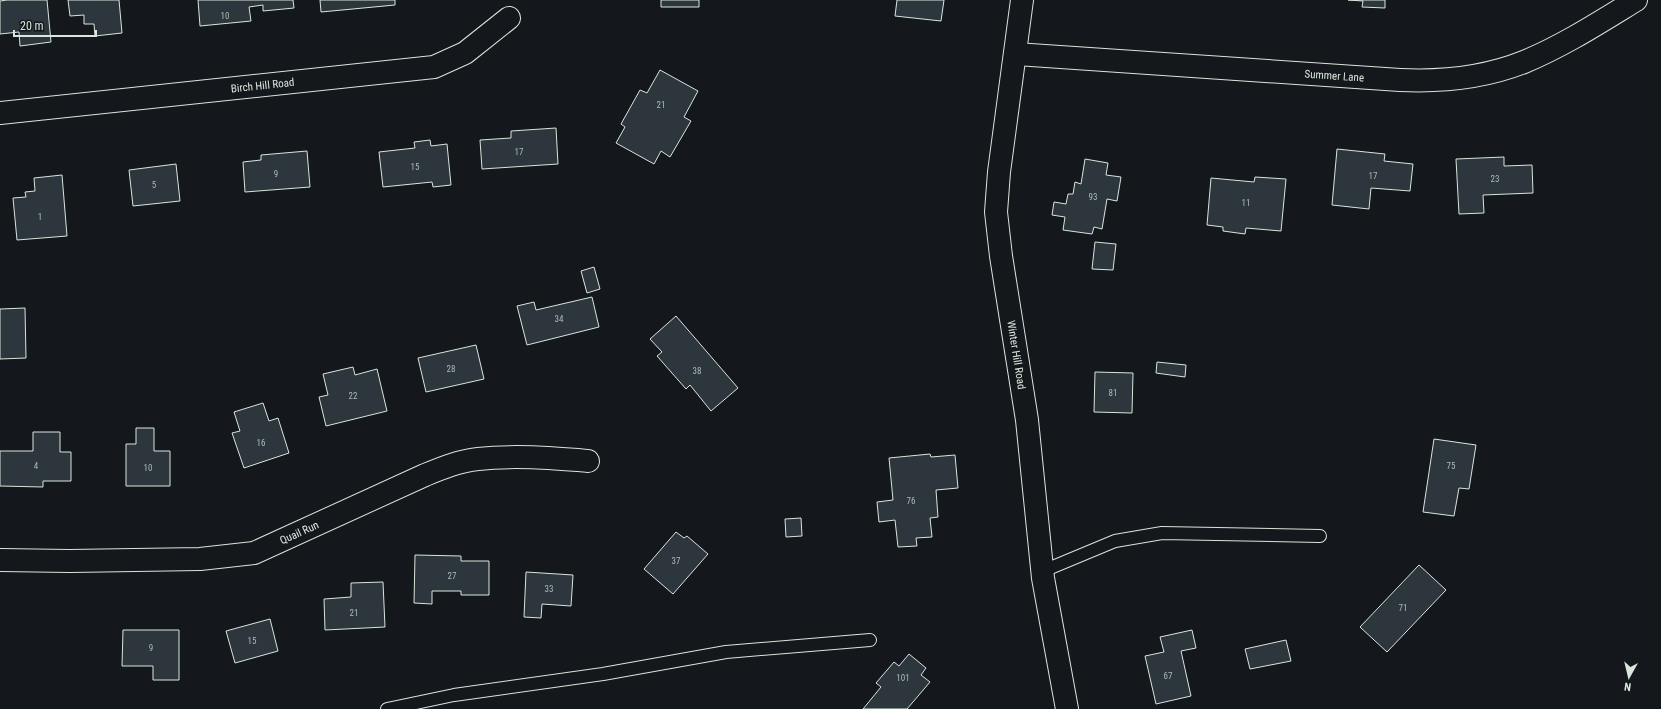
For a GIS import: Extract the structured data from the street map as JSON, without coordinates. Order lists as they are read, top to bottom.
{
  "streets": {
    "street": [
      "Summer Lane",
      "Birch Hill Road",
      "Winter Hill Road",
      "Quail Run"
    ]
  },
  "crossings": [
    ["Summer Lane", "Winter Hill Road"]
  ],
  "house_numbers": [
    "10",
    "21",
    "17",
    "15",
    "9",
    "17",
    "23",
    "5",
    "93",
    "11",
    "1",
    "34",
    "28",
    "38",
    "81",
    "22",
    "16",
    "4",
    "75",
    "10",
    "76",
    "37",
    "27",
    "33",
    "71",
    "21",
    "15",
    "9",
    "67",
    "101"
  ],
  "scale_bar": "20 m",
  "north": "bottom"
}
